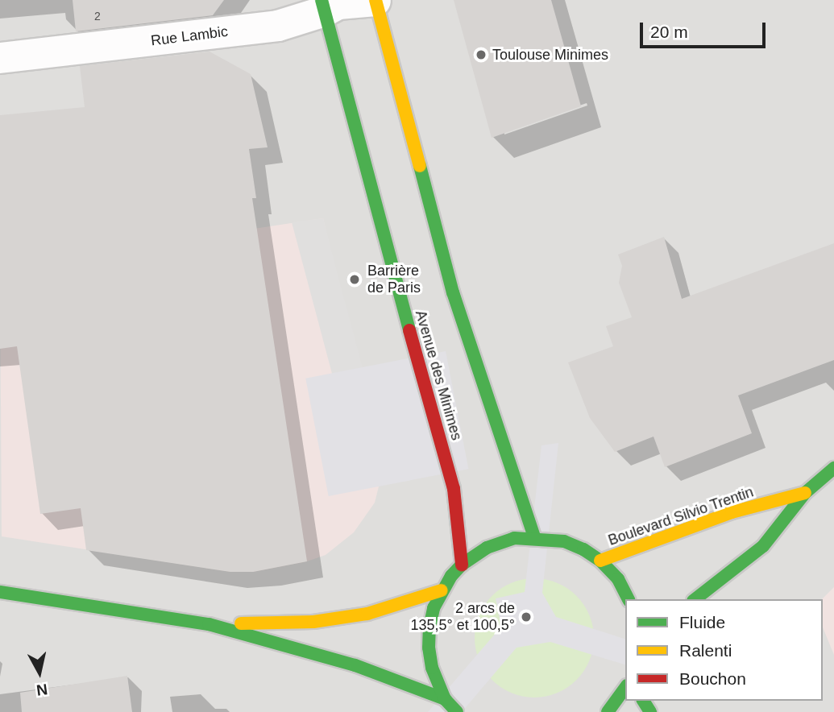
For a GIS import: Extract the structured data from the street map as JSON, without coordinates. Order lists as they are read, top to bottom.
{
  "streets": {
    "main road": ["Avenue des Minimes", "Boulevard Silvio Trentin"],
    "street": ["Rue Lambic"]
  },
  "crossings": [
    ["Rue Lambic", "Avenue des Minimes"]
  ],
  "places": ["Toulouse Minimes", "Barrière de Paris", "2 arcs de 135,5° et 100,5°"],
  "house_numbers": ["2"],
  "legend": ["Fluide", "Ralenti", "Bouchon"],
  "scale_bar": "20 m",
  "north": "bottom"
}
